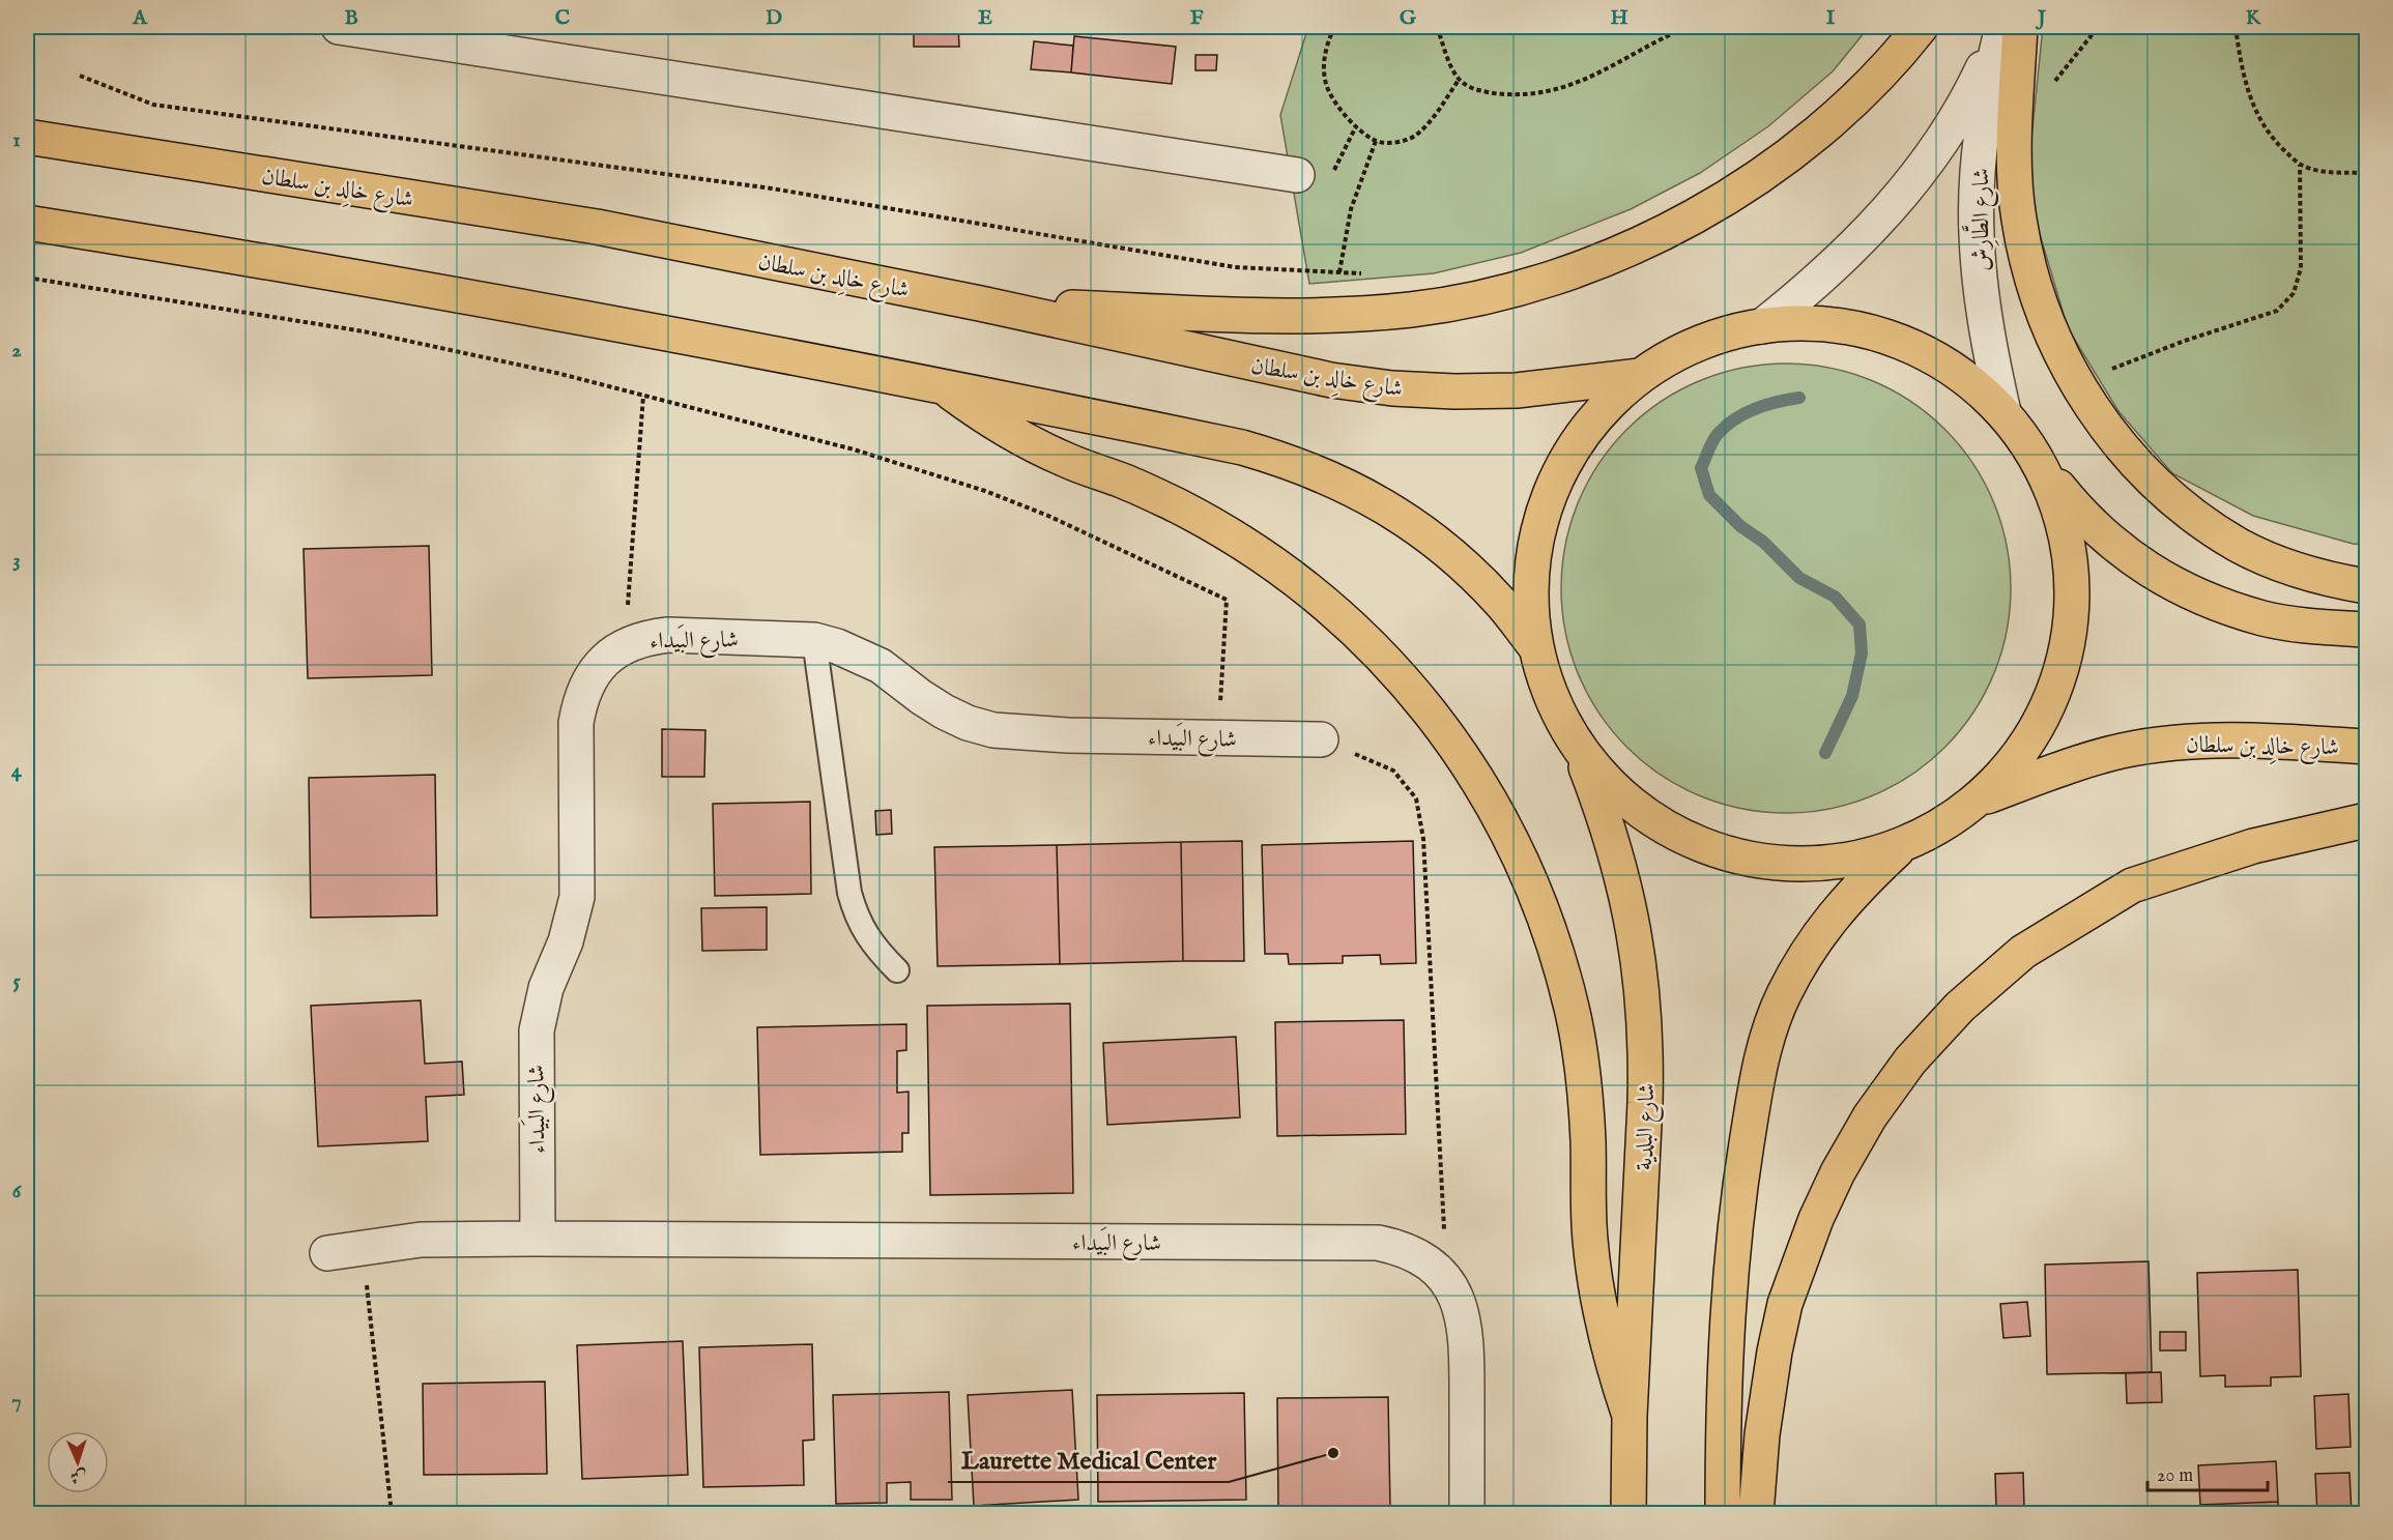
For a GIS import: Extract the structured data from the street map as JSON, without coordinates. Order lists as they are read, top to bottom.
{
  "streets": {
    "main road": ["شارع خالِد بن سلطان", "شارع البلدية"],
    "street": ["شارع الطَّارِش", "شارع البَيداء"]
  },
  "places": ["Laurette Medical Center"],
  "scale_bar": "20 m",
  "north": "bottom",
  "grid": {
    "columns": [
      "A",
      "B",
      "C",
      "D",
      "E",
      "F",
      "G",
      "H",
      "I",
      "J",
      "K"
    ],
    "rows": [
      "1",
      "2",
      "3",
      "4",
      "5",
      "6",
      "7"
    ]
  }
}
